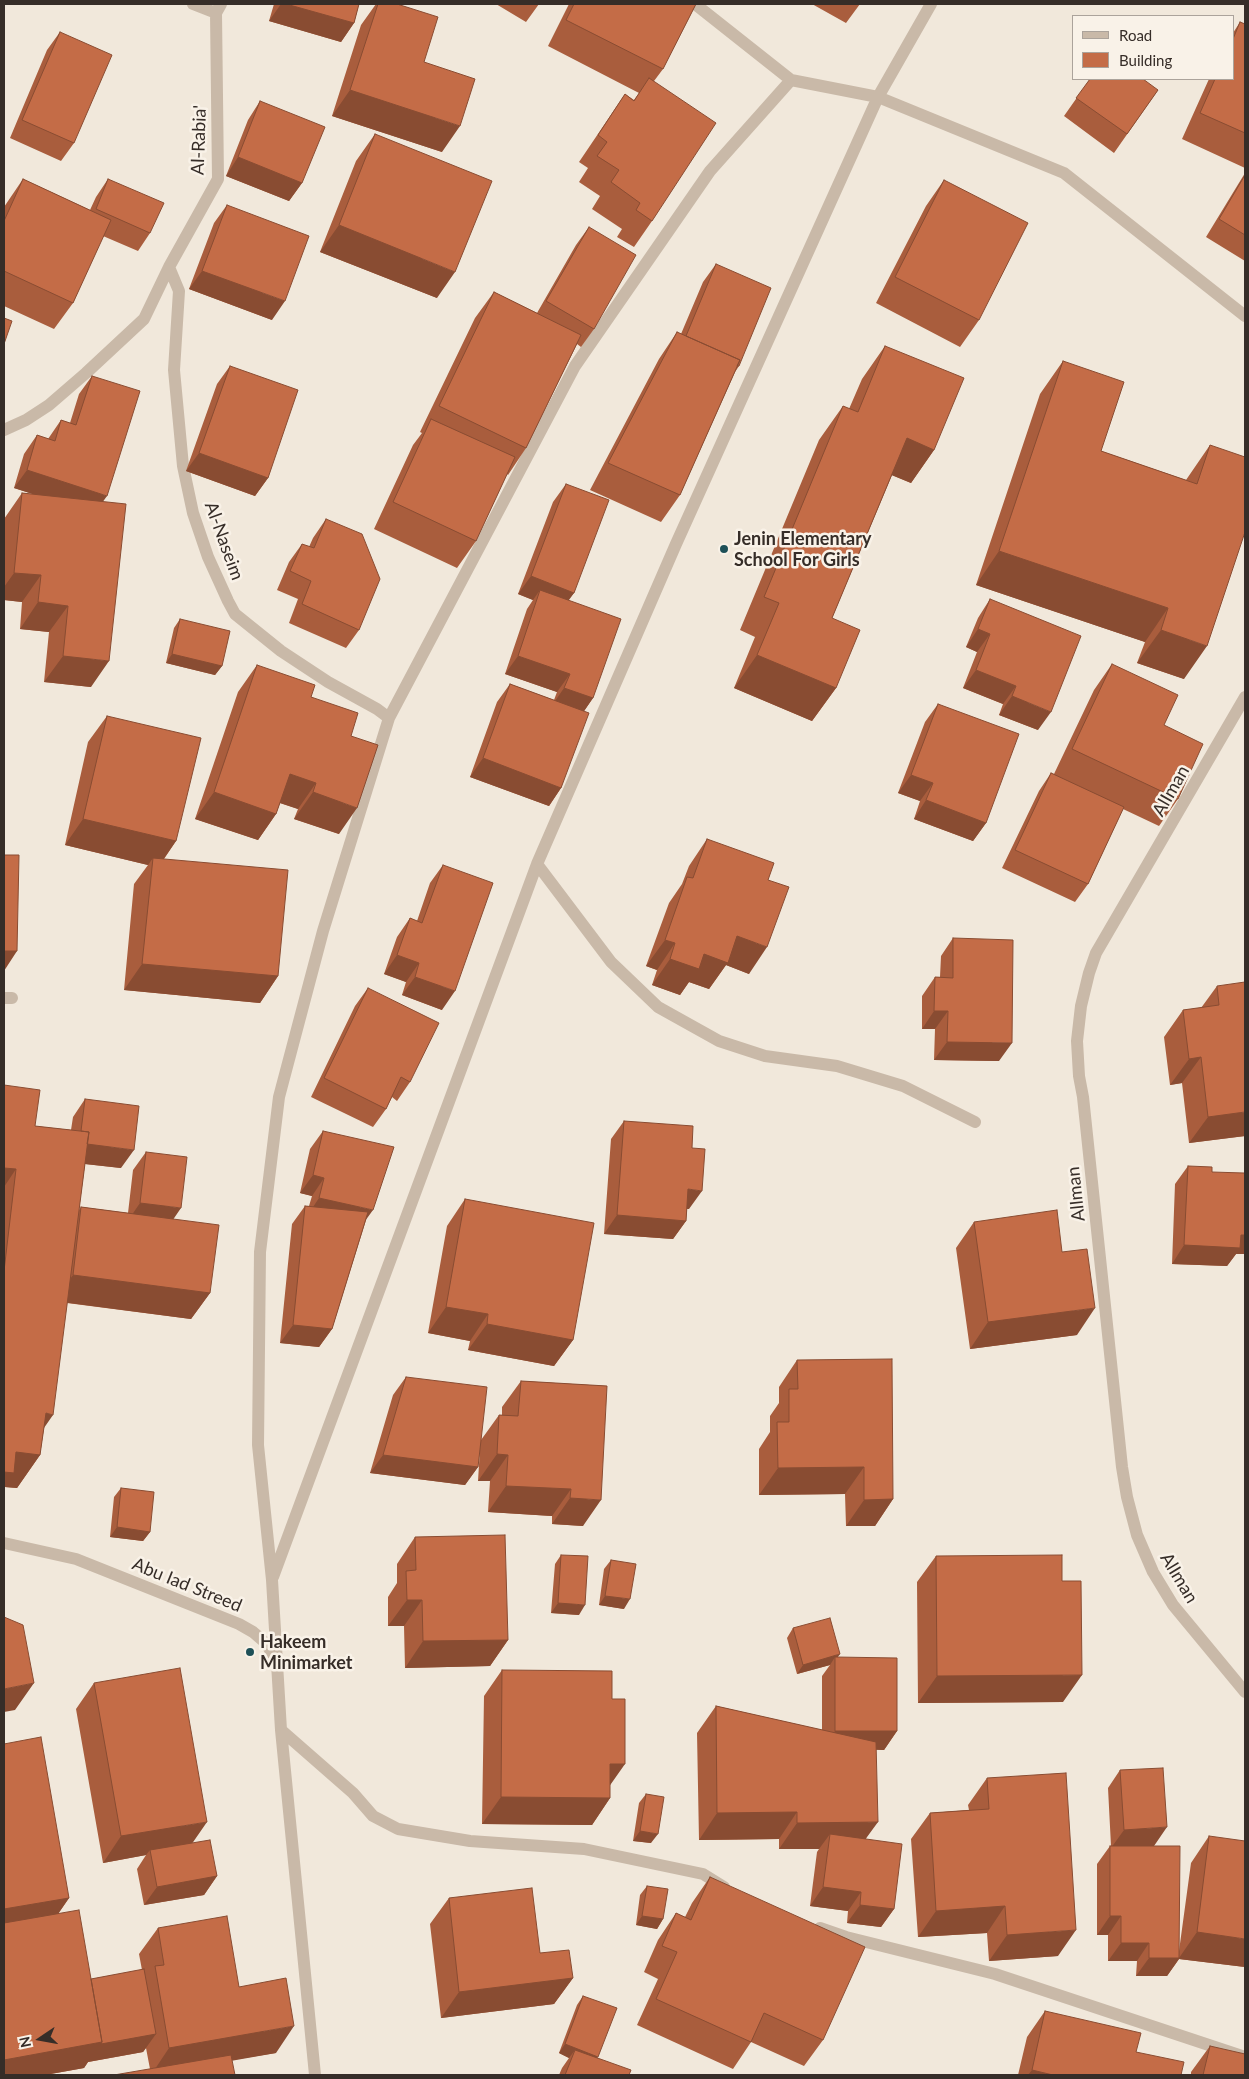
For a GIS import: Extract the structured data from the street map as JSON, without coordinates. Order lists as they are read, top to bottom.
{
  "streets": {
    "street": [
      "Al-Rabia'",
      "Al-Naseim",
      "AlIman",
      "Abu Iad Streed"
    ]
  },
  "crossings": [
    ["Al-Rabia'", "Al-Naseim"]
  ],
  "places": ["Jenin Elementary School For Girls", "Hakeem Minimarket"],
  "legend": ["Road", "Building"],
  "north": "left"
}
